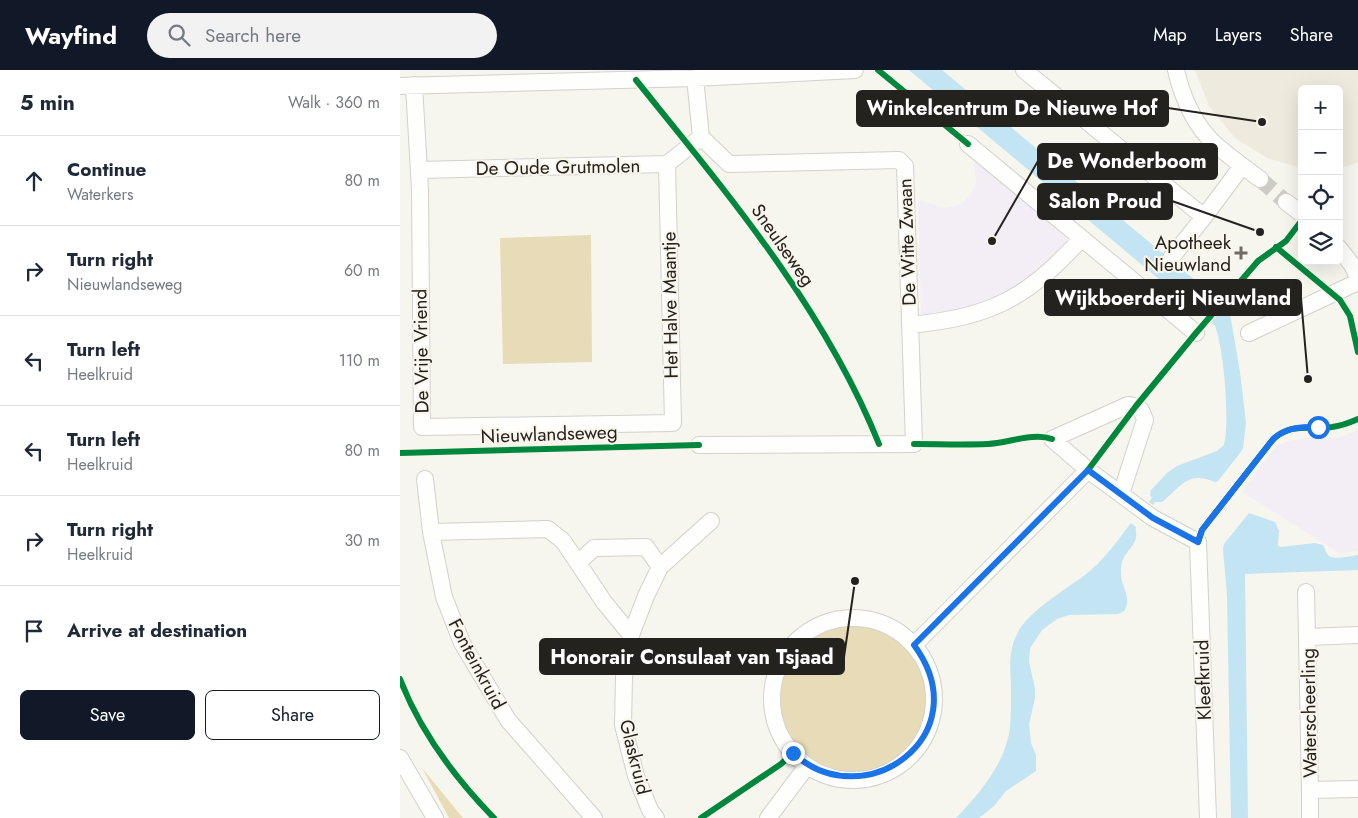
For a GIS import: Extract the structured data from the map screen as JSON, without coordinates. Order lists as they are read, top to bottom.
{
  "streets": {
    "street": [
      "De Oude Grutmolen",
      "De Witte Zwaan",
      "Het Halve Maantje",
      "De Vrije Vriend",
      "Fonteinkruid",
      "Kleefkruid",
      "Waterscheerling",
      "Glaskruid"
    ],
    "cycle path": ["Sneulseweg", "Nieuwlandseweg"]
  },
  "crossings": [
    ["De Oude Grutmolen", "De Witte Zwaan"],
    ["De Oude Grutmolen", "Het Halve Maantje"],
    ["De Oude Grutmolen", "De Vrije Vriend"],
    ["Het Halve Maantje", "De Vrije Vriend"]
  ],
  "places": {
    "other": [
      "Winkelcentrum De Nieuwe Hof",
      "Salon Proud",
      "De Wonderboom",
      "Wijkboerderij Nieuwland",
      "Honorair Consulaat van Tsjaad"
    ],
    "health": ["Apotheek Nieuwland"]
  },
  "page": {
    "header": "Wayfind",
    "search": "Search here",
    "nav": ["Map", "Layers", "Share"],
    "heading": ["5 min", "Walk · 360 m"],
    "map_buttons": ["+", "−"],
    "list": [
      ["Continue", "Waterkers", "80 m"],
      ["Turn right", "Nieuwlandseweg", "60 m"],
      ["Turn left", "Heelkruid", "110 m"],
      ["Turn left", "Heelkruid", "80 m"],
      ["Turn right", "Heelkruid", "30 m"],
      "Arrive at destination"
    ],
    "buttons": ["Save", "Share"]
  }
}
